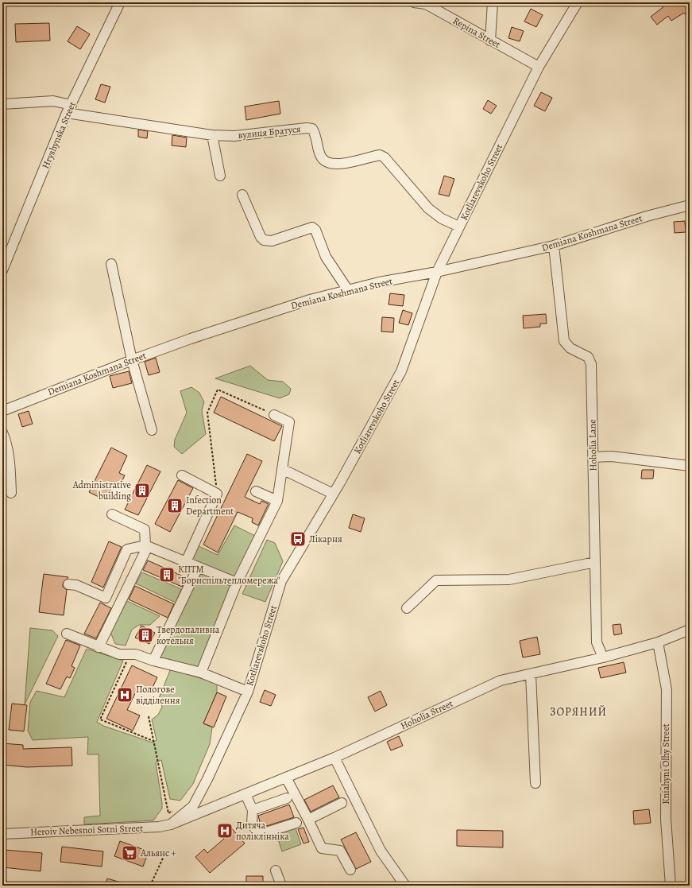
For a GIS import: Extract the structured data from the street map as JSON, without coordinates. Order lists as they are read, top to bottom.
{
  "streets": {
    "street": [
      "Repina Street",
      "вулиця Братуся",
      "Hryshynska Street",
      "Kotliarevskoho Street",
      "Demiana Koshmana Street",
      "Hoholia Lane",
      "Hoholia Street",
      "Kniahyni Olhy Street",
      "Heroiv Nebesnoi Sotni Street"
    ]
  },
  "crossings": [
    ["Repina Street", "Kotliarevskoho Street"],
    ["вулиця Братуся", "Hryshynska Street"],
    ["вулиця Братуся", "Kotliarevskoho Street"],
    ["Kotliarevskoho Street", "Demiana Koshmana Street"],
    ["Kotliarevskoho Street", "Hoholia Street"],
    ["Kotliarevskoho Street", "Heroiv Nebesnoi Sotni Street"],
    ["Demiana Koshmana Street", "Hoholia Lane"],
    ["Hoholia Lane", "Hoholia Street"],
    ["Hoholia Street", "Kniahyni Olhy Street"],
    ["Hoholia Street", "Heroiv Nebesnoi Sotni Street"]
  ],
  "districts": ["ЗОРЯНИЙ"],
  "places": {
    "building": [
      "Administrative building",
      "Infection Department",
      "КПТМ \"Бориспільтепломережа\"",
      "Твердопаливна котельня"
    ],
    "bus stop": ["Лікарня"],
    "hospital": ["Пологове відділення", "Дитяча поліклінніка"],
    "supermarket": ["Альянс +"]
  }
}
